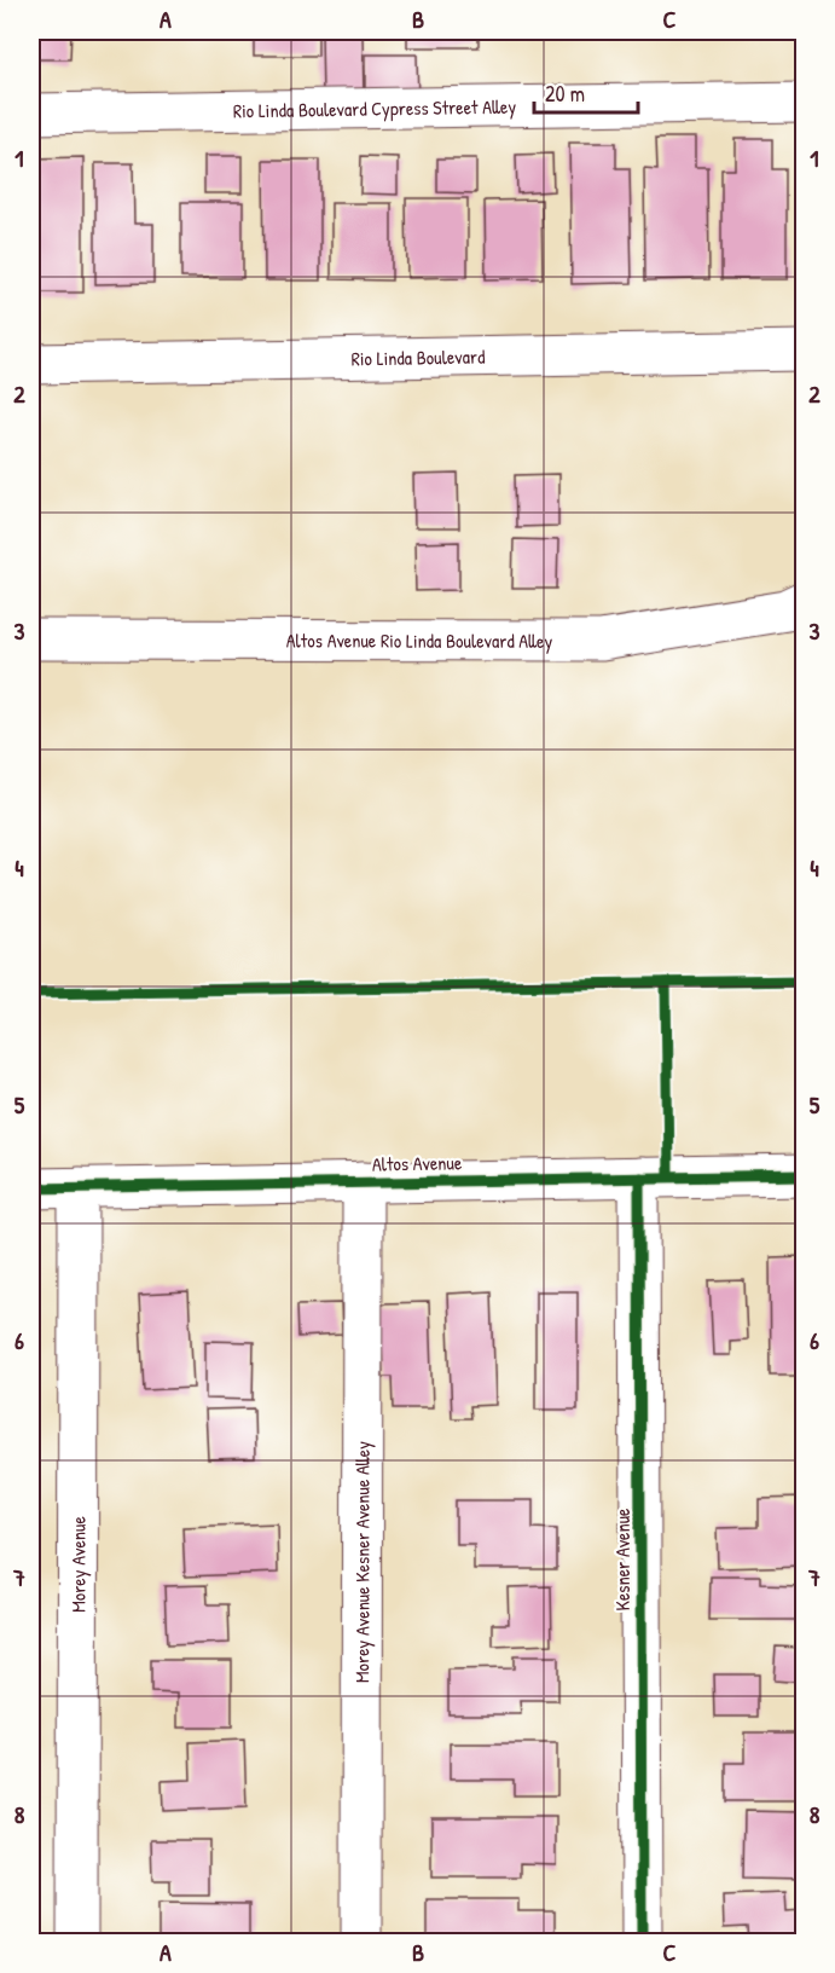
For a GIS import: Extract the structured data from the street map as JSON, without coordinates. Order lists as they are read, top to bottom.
{
  "streets": {
    "street": [
      "Rio Linda Boulevard Cypress Street Alley",
      "Rio Linda Boulevard",
      "Altos Avenue Rio Linda Boulevard Alley",
      "Altos Avenue",
      "Kesner Avenue",
      "Morey Avenue Kesner Avenue Alley",
      "Morey Avenue"
    ]
  },
  "crossings": [
    ["Altos Avenue", "Kesner Avenue"],
    ["Altos Avenue", "Morey Avenue Kesner Avenue Alley"],
    ["Altos Avenue", "Morey Avenue"]
  ],
  "scale_bar": "20 m",
  "grid": {
    "columns": ["A", "B", "C"],
    "rows": [
      "1",
      "2",
      "3",
      "4",
      "5",
      "6",
      "7",
      "8"
    ]
  }
}
